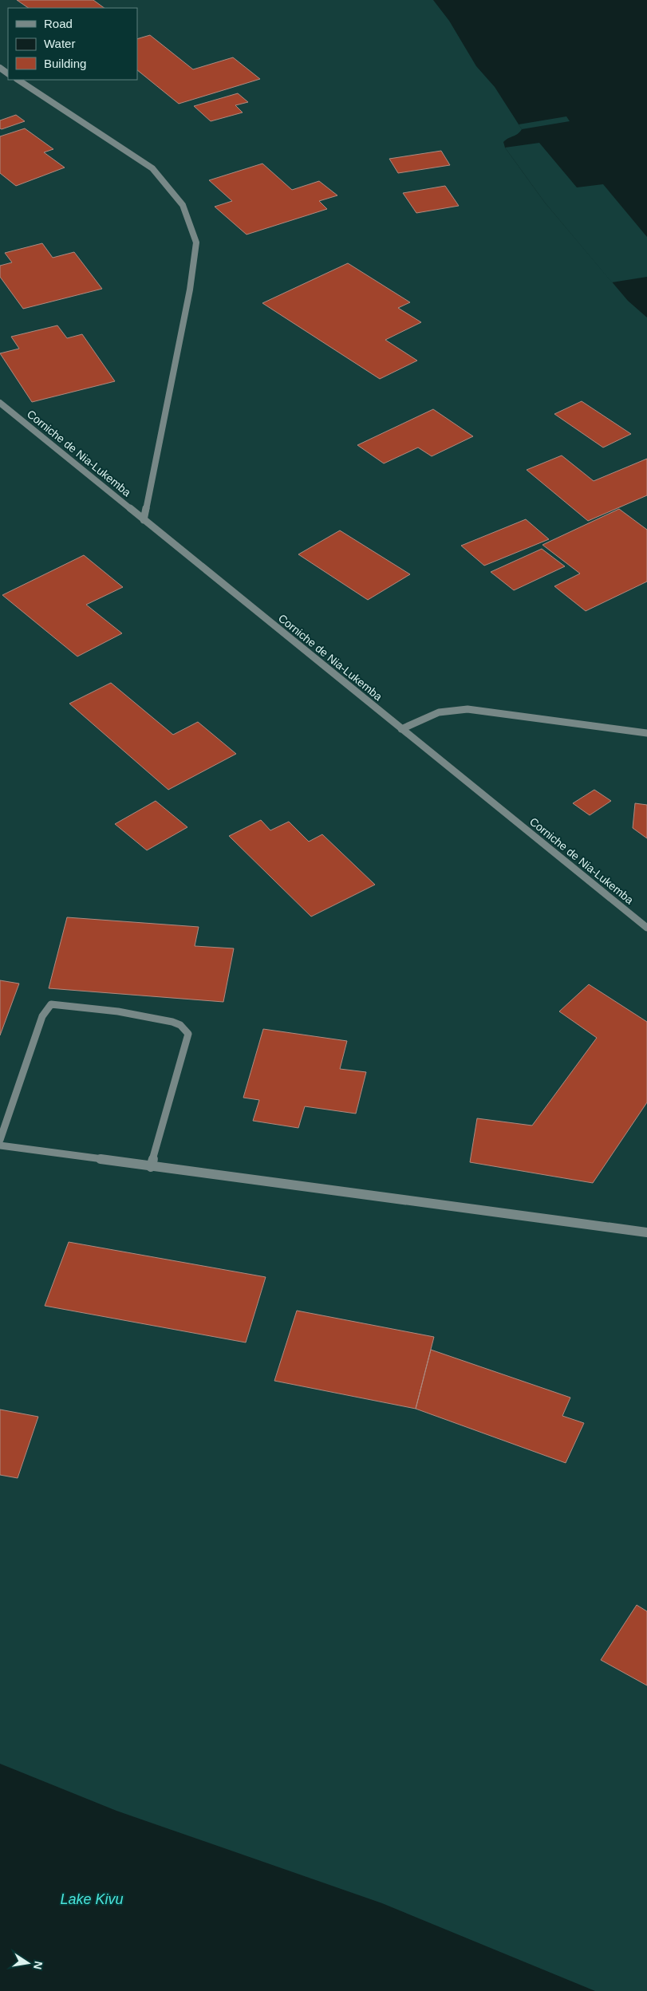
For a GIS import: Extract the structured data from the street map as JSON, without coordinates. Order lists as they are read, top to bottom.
{
  "streets": {
    "street": ["Corniche de Nia-Lukemba"]
  },
  "water": ["Lake Kivu"],
  "legend": ["Road", "Water", "Building"],
  "north": "right"
}
